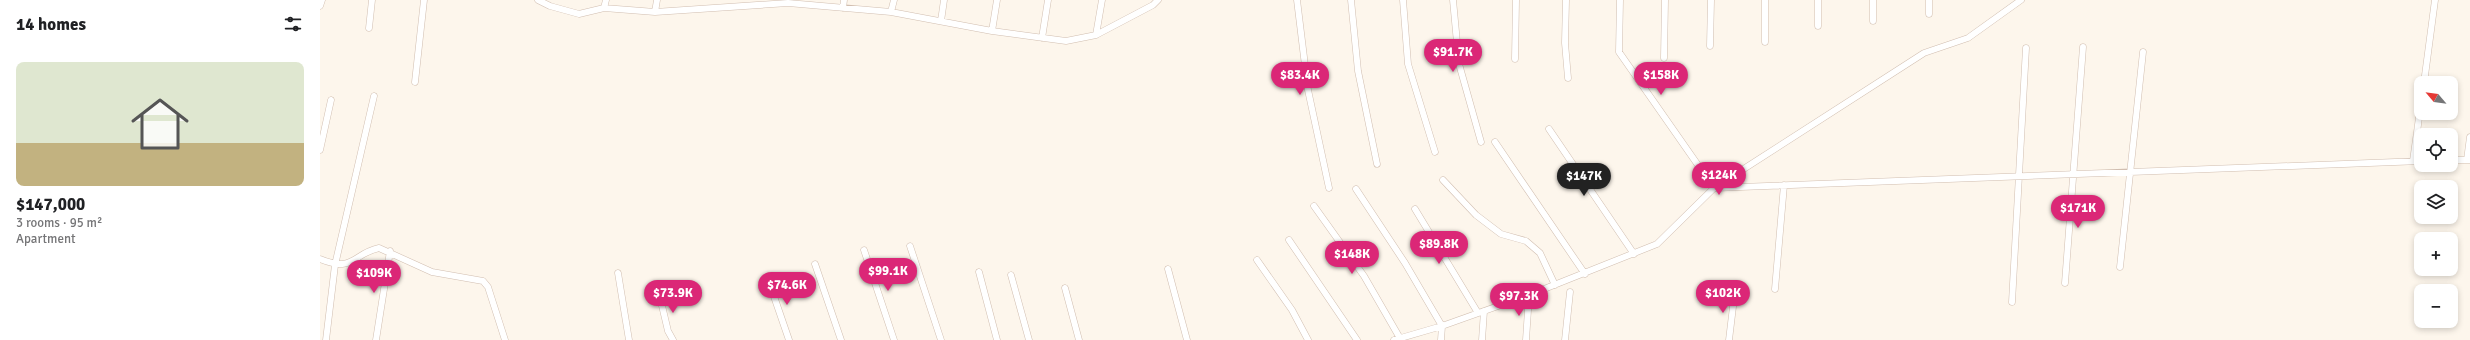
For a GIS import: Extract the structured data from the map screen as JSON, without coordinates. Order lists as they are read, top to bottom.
{
  "north": "top left",
  "page": {
    "heading": "14 homes",
    "price": [
      "$91.7K",
      "$83.4K",
      "$158K",
      "$124K",
      "$147K",
      "$171K",
      "$89.8K",
      "$148K",
      "$99.1K",
      "$109K",
      "$74.6K",
      "$73.9K",
      "$102K",
      "$97.3K"
    ],
    "list": [
      {
        "name": "$147,000",
        "note": "3 rooms · 95 m² · Apartment"
      }
    ],
    "map_buttons": ["+", "−"]
  }
}
